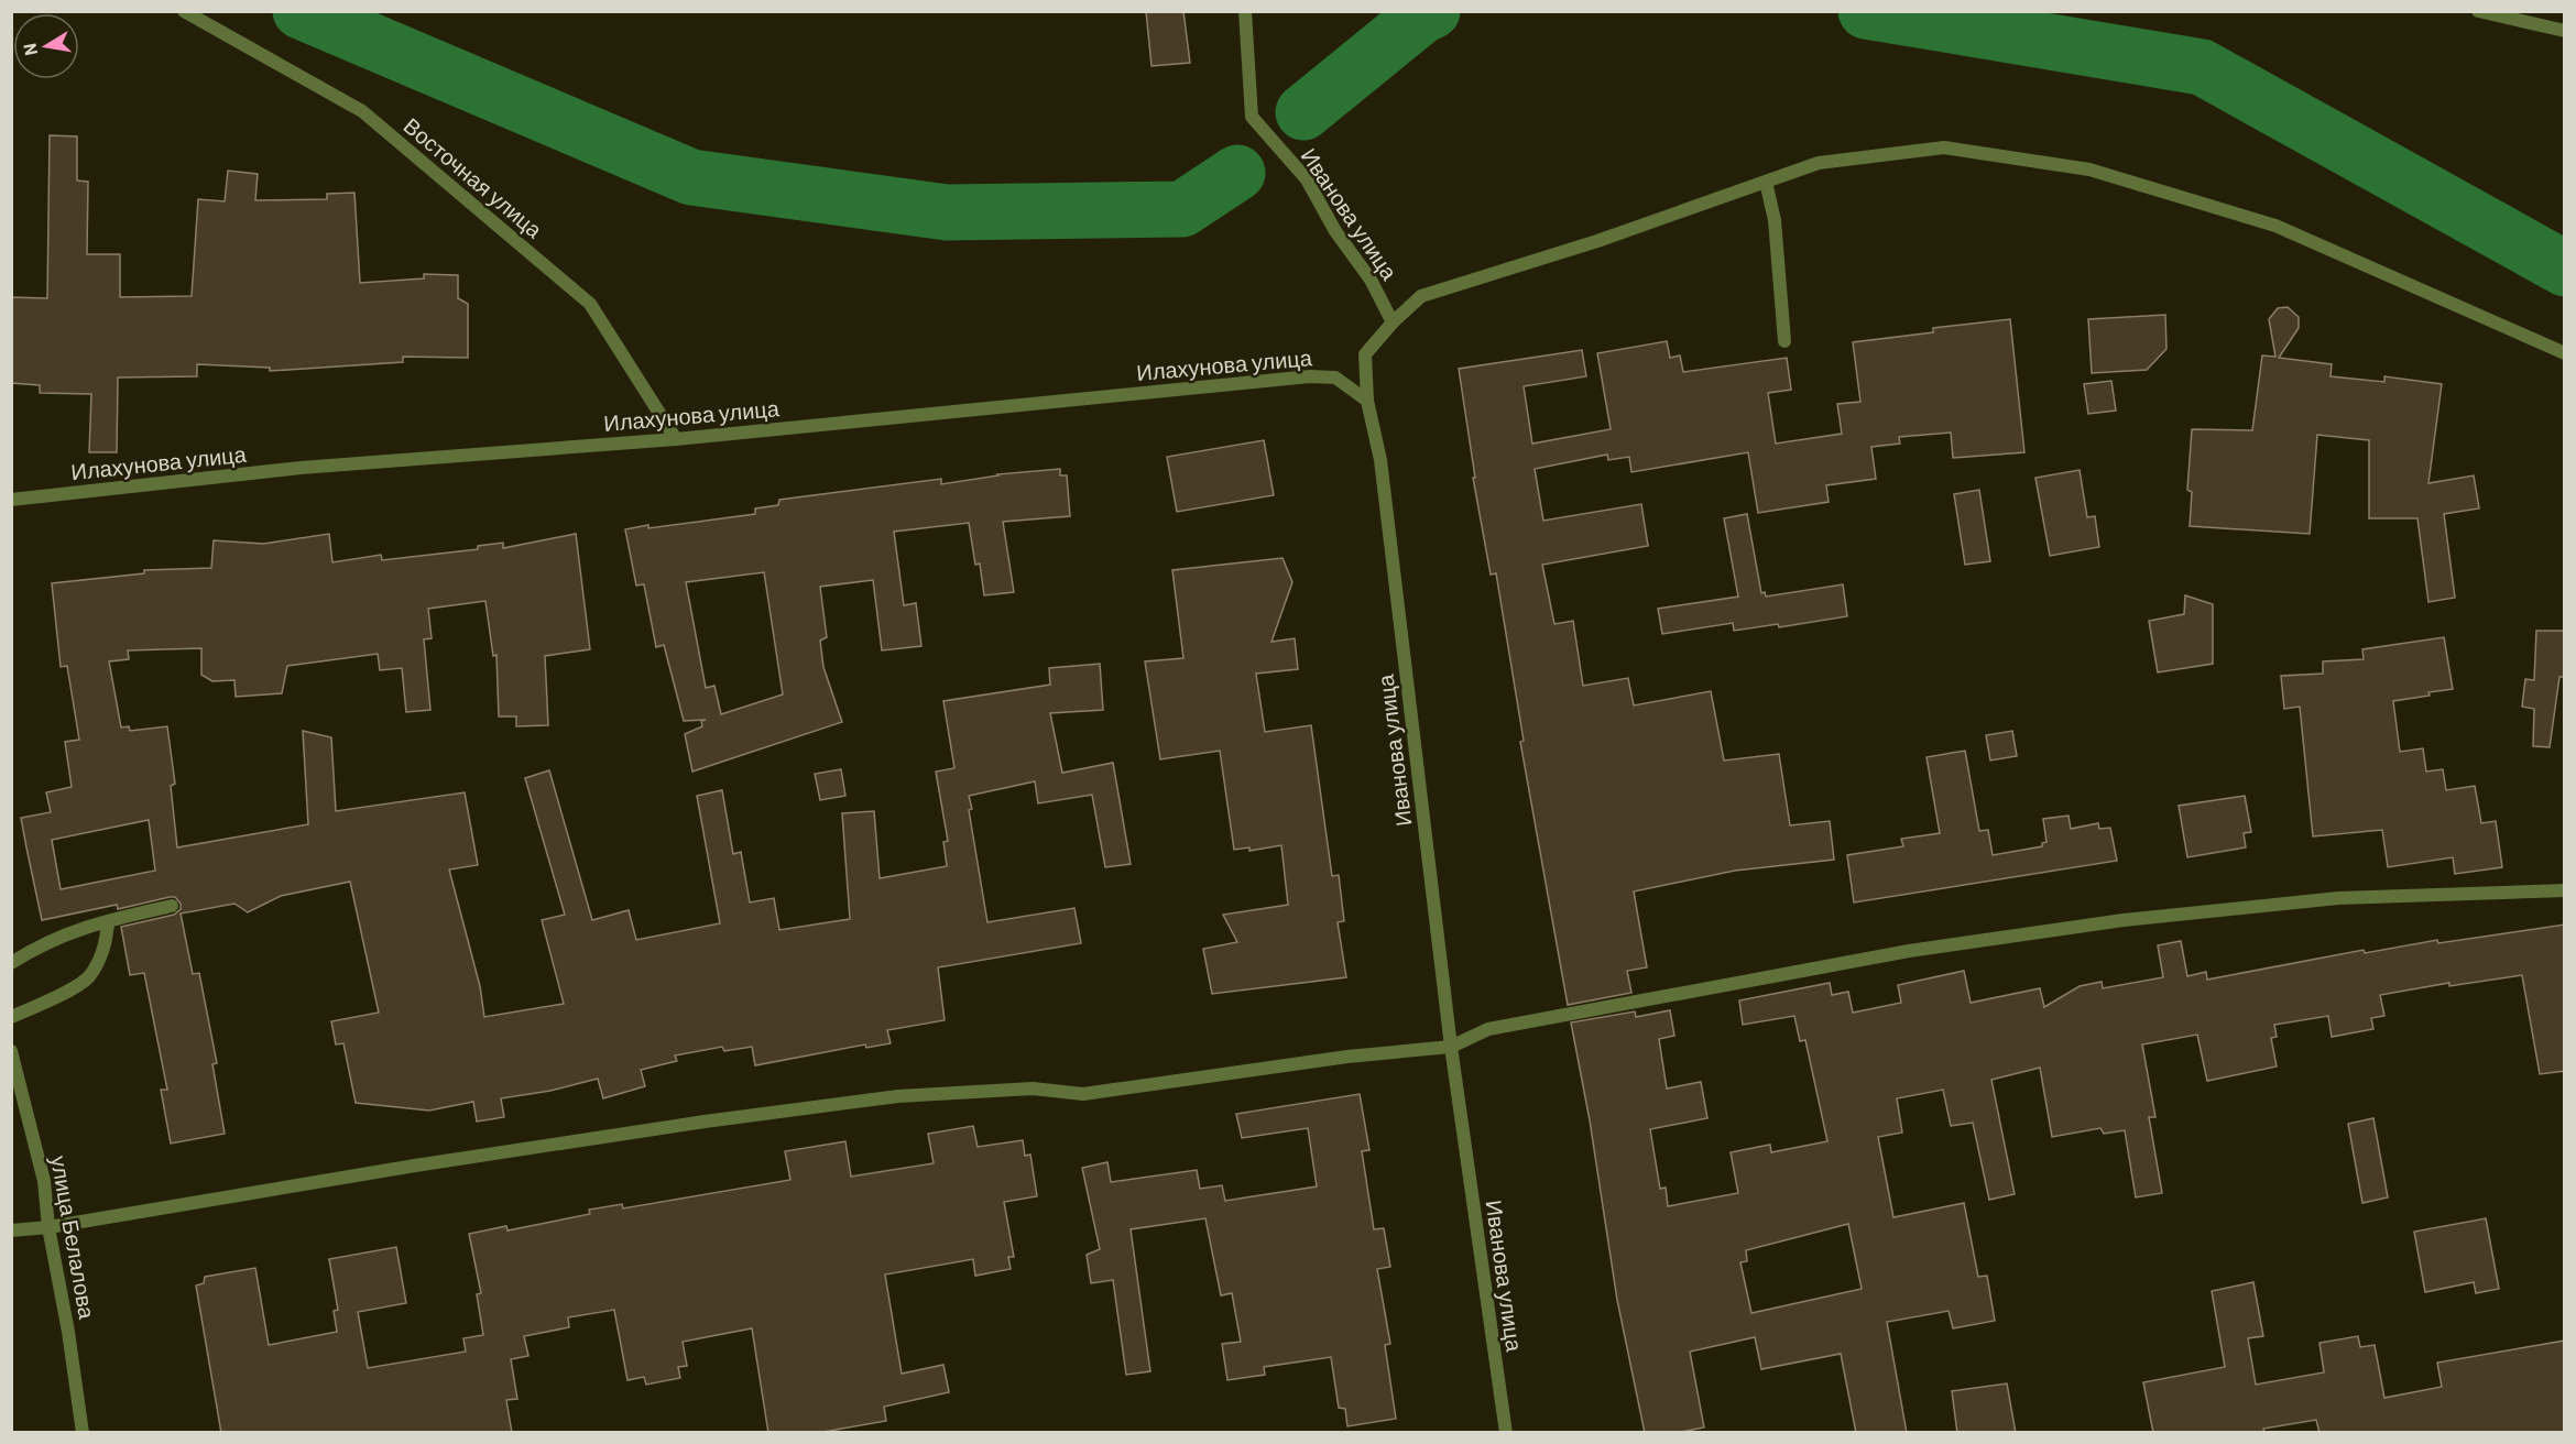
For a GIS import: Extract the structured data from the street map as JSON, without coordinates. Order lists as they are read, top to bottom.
{
  "streets": {
    "street": [
      "Восточная улица",
      "Иванова улица",
      "Илахунова улица",
      "улица Белалова"
    ]
  },
  "crossings": [
    ["Восточная улица", "Илахунова улица"],
    ["Иванова улица", "Илахунова улица"]
  ],
  "north": "left"
}
